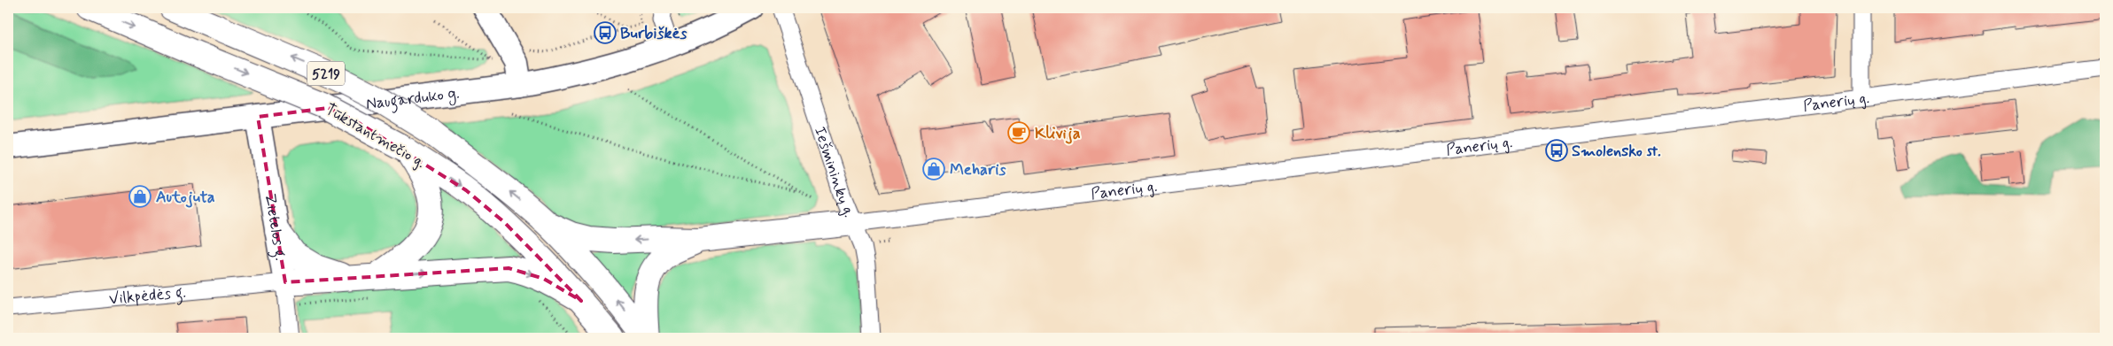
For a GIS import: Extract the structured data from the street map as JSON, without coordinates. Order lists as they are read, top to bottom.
{
  "streets": {
    "highway": ["5219", "Tūkstantmečio g."],
    "main road": ["Naugarduko g.", "Zietelos g."],
    "street": ["Panerių g.", "Iešmininkų g.", "Vilkpėdės g."]
  },
  "crossings": [
    ["Naugarduko g.", "Zietelos g."],
    ["Panerių g.", "Iešmininkų g."],
    ["Zietelos g.", "Vilkpėdės g."]
  ],
  "places": {
    "bus stop": ["Burbiškės", "Smolensko st."],
    "cafe": ["Klivija"],
    "shop": ["Meharis", "Autojuta"]
  }
}
